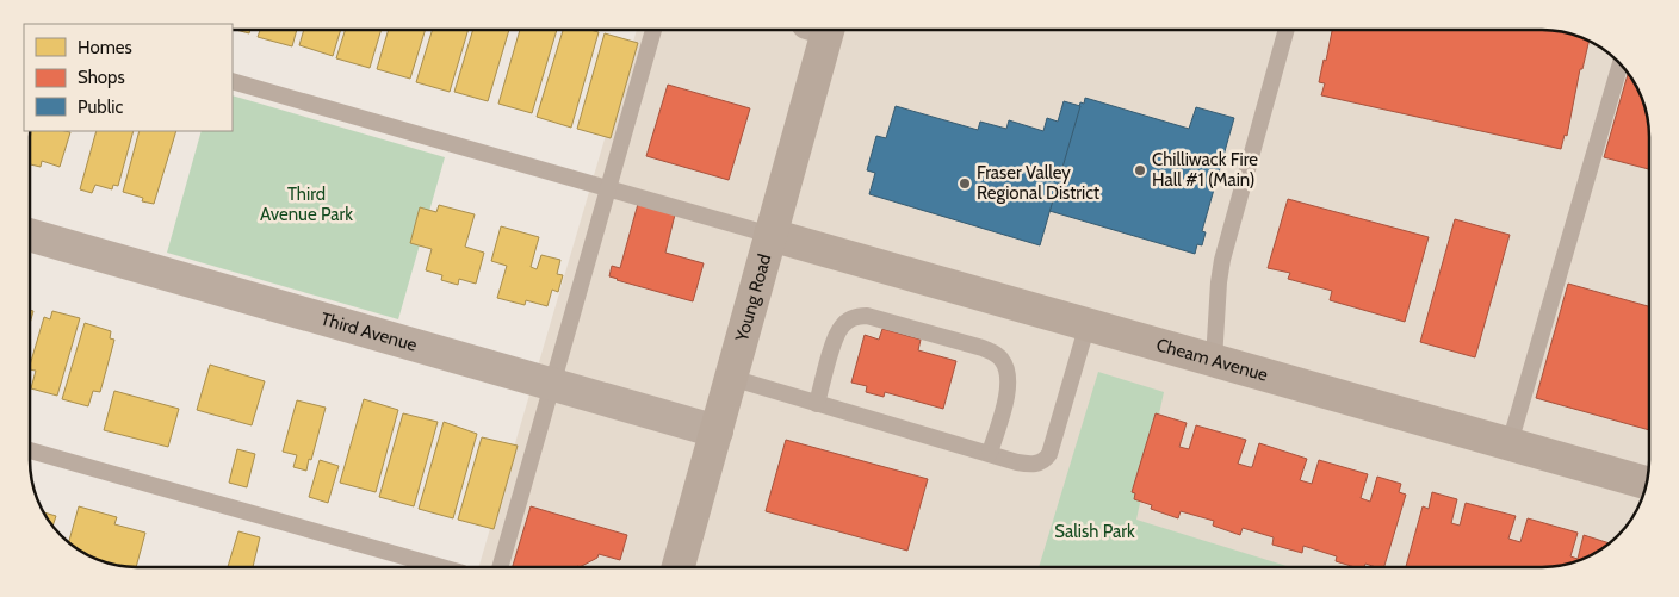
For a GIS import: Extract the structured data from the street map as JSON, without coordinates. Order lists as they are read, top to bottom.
{
  "streets": {
    "street": ["Young Road", "Third Avenue", "Cheam Avenue"]
  },
  "crossings": [
    ["Young Road", "Third Avenue"],
    ["Young Road", "Cheam Avenue"]
  ],
  "parks": ["Third Avenue Park", "Salish Park"],
  "places": ["Chilliwack Fire Hall #1 (Main)", "Fraser Valley Regional District"],
  "legend": ["Homes", "Shops", "Public"]
}
